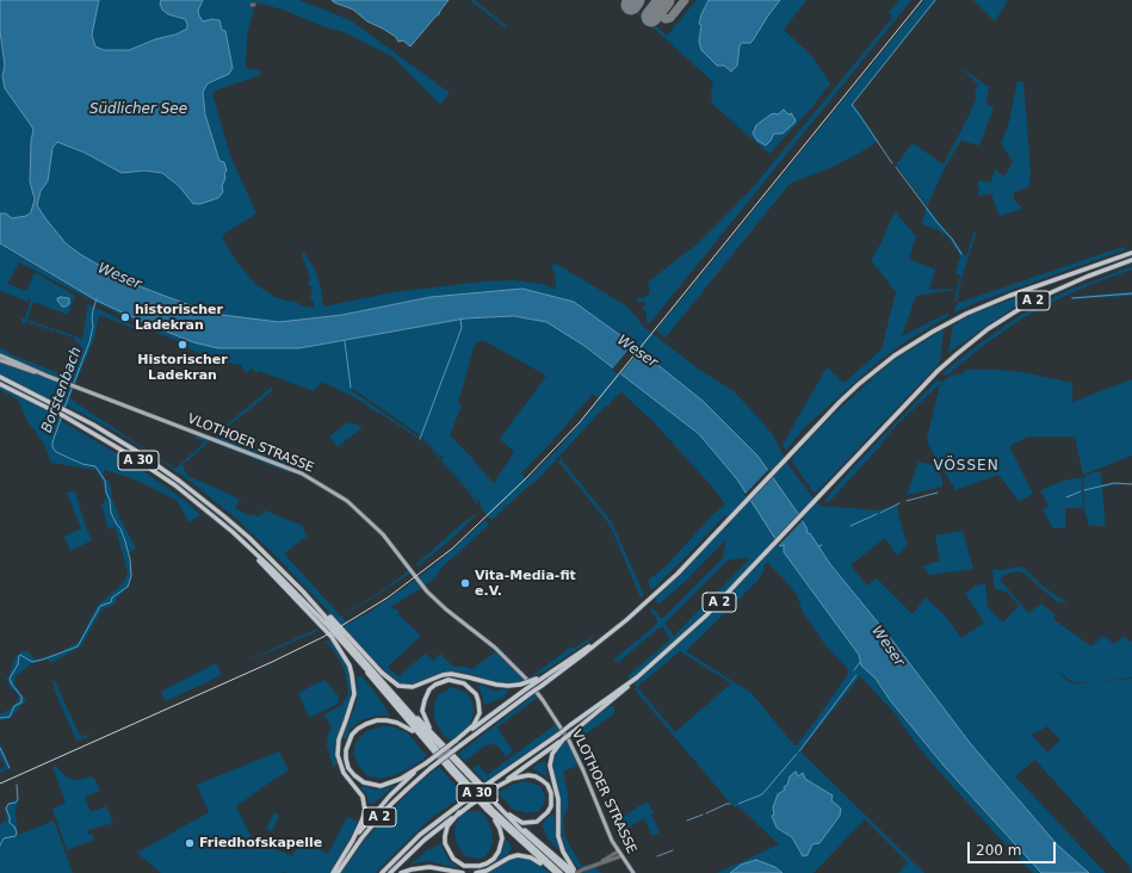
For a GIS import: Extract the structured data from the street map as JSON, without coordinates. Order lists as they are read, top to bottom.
{
  "streets": {
    "highway": ["A 2", "A 30"],
    "main road": ["VLOTHOER STRASSE"]
  },
  "districts": ["VÖSSEN"],
  "water": ["Südlicher See", "Weser", "Borstenbach"],
  "places": [
    "historischer Ladekran",
    "Historischer Ladekran",
    "Vita-Media-fit e.V.",
    "Friedhofskapelle"
  ],
  "scale_bar": "200 m"
}
